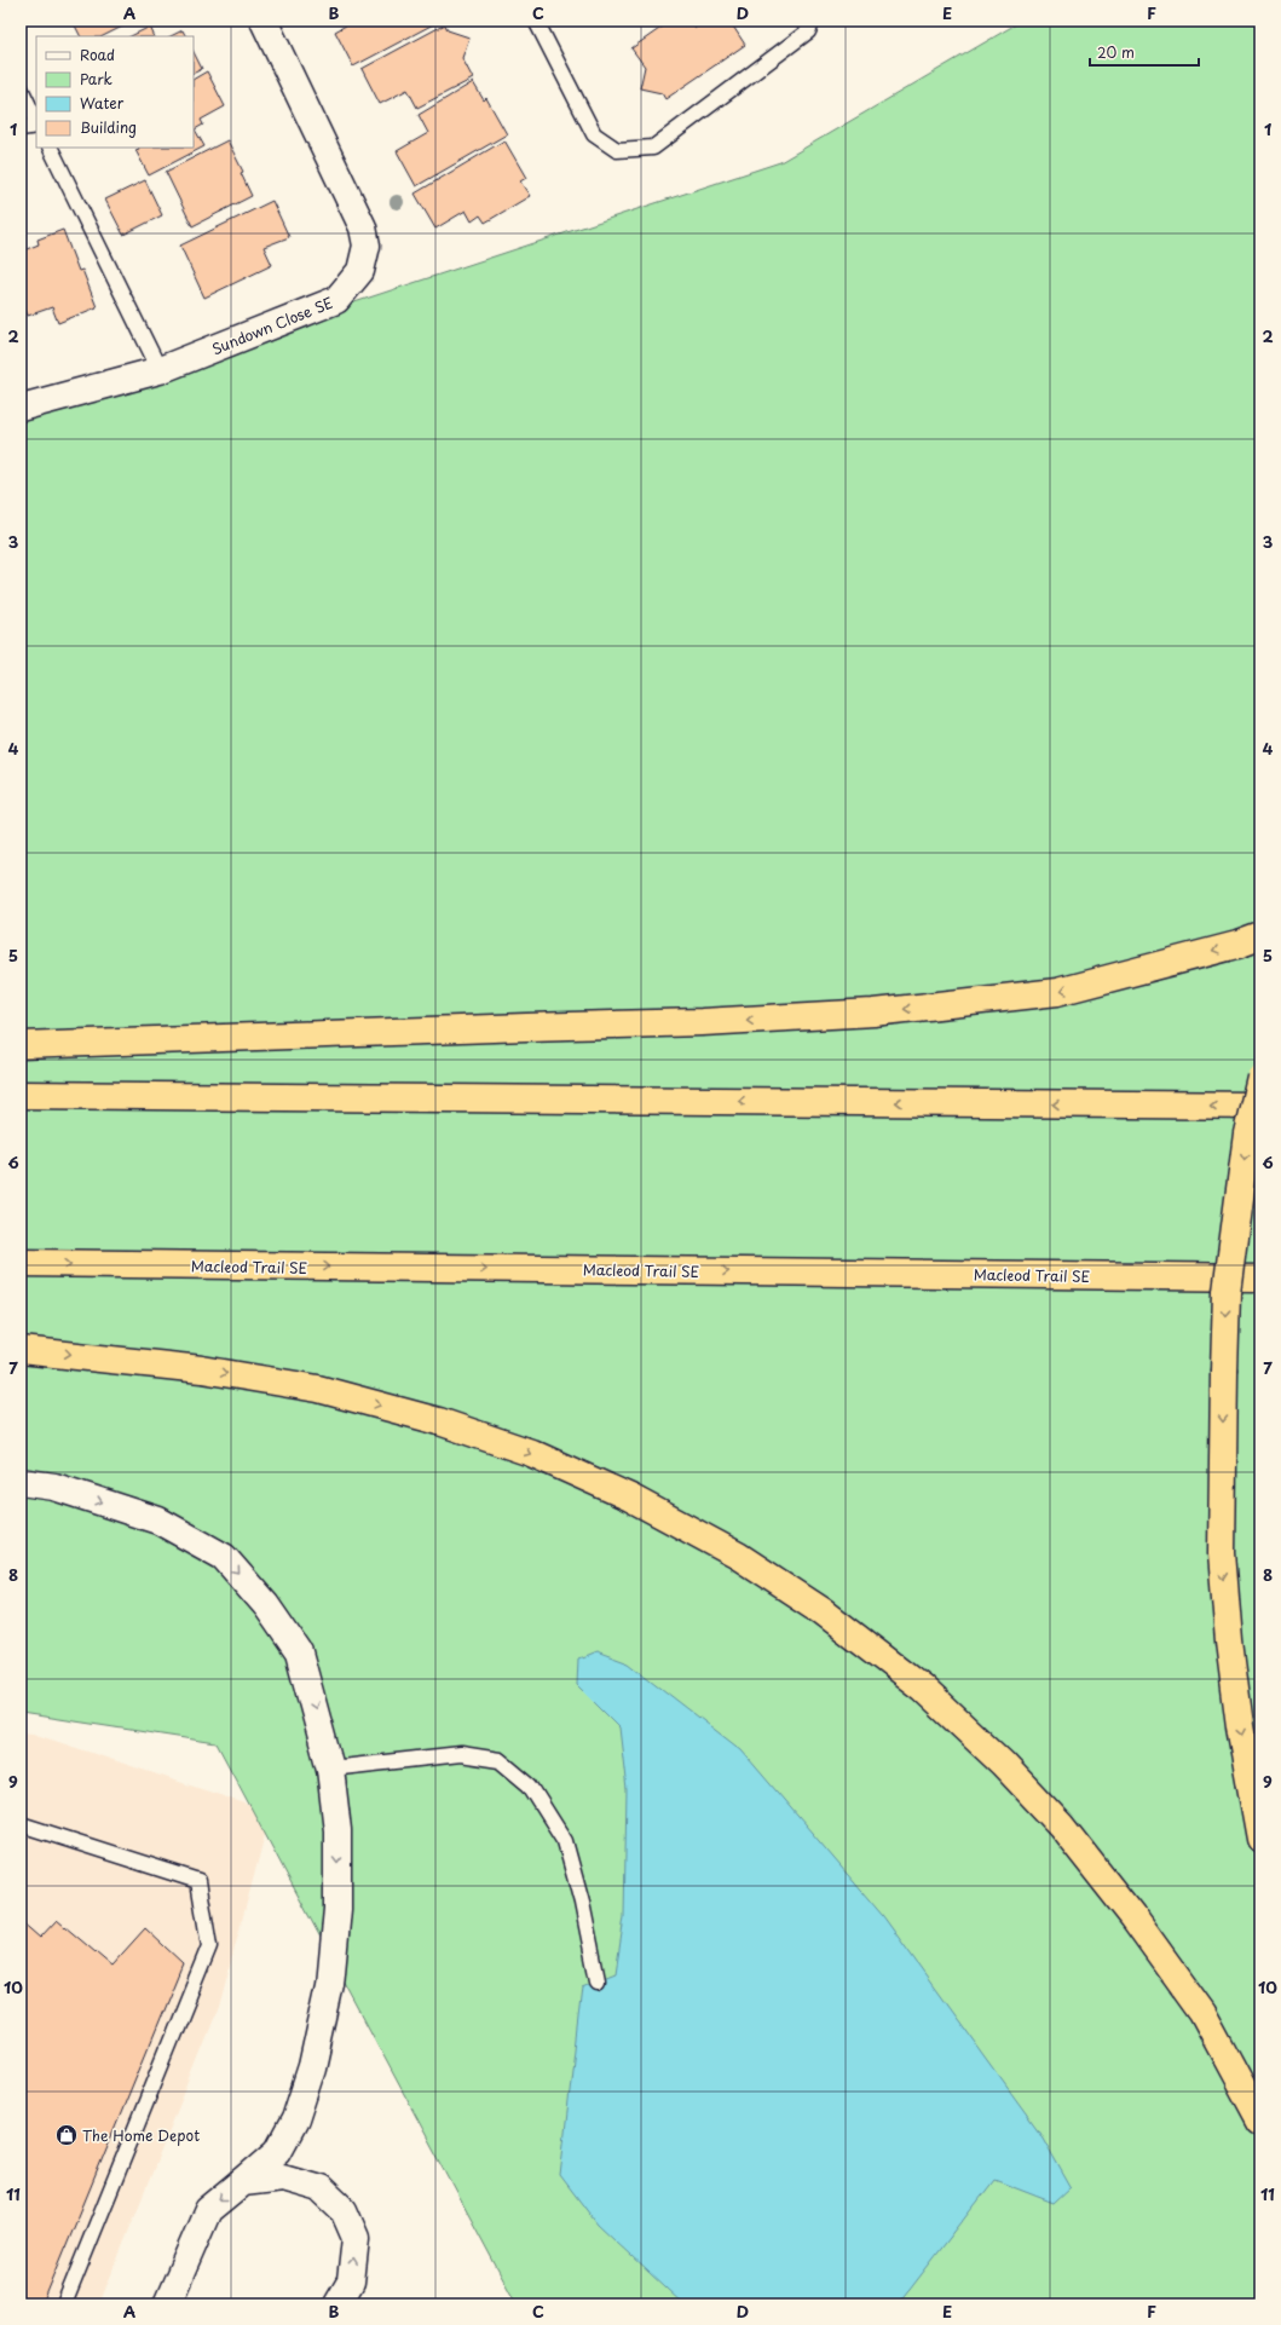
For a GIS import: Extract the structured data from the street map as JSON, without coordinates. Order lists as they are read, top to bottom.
{
  "streets": {
    "highway": ["Macleod Trail SE"],
    "street": ["Sundown Close SE"]
  },
  "places": {
    "shop": ["The Home Depot"]
  },
  "legend": [
    "Road",
    "Park",
    "Water",
    "Building"
  ],
  "scale_bar": "20 m",
  "grid": {
    "columns": [
      "A",
      "B",
      "C",
      "D",
      "E",
      "F"
    ],
    "rows": [
      "1",
      "2",
      "3",
      "4",
      "5",
      "6",
      "7",
      "8",
      "9",
      "10",
      "11"
    ]
  }
}
